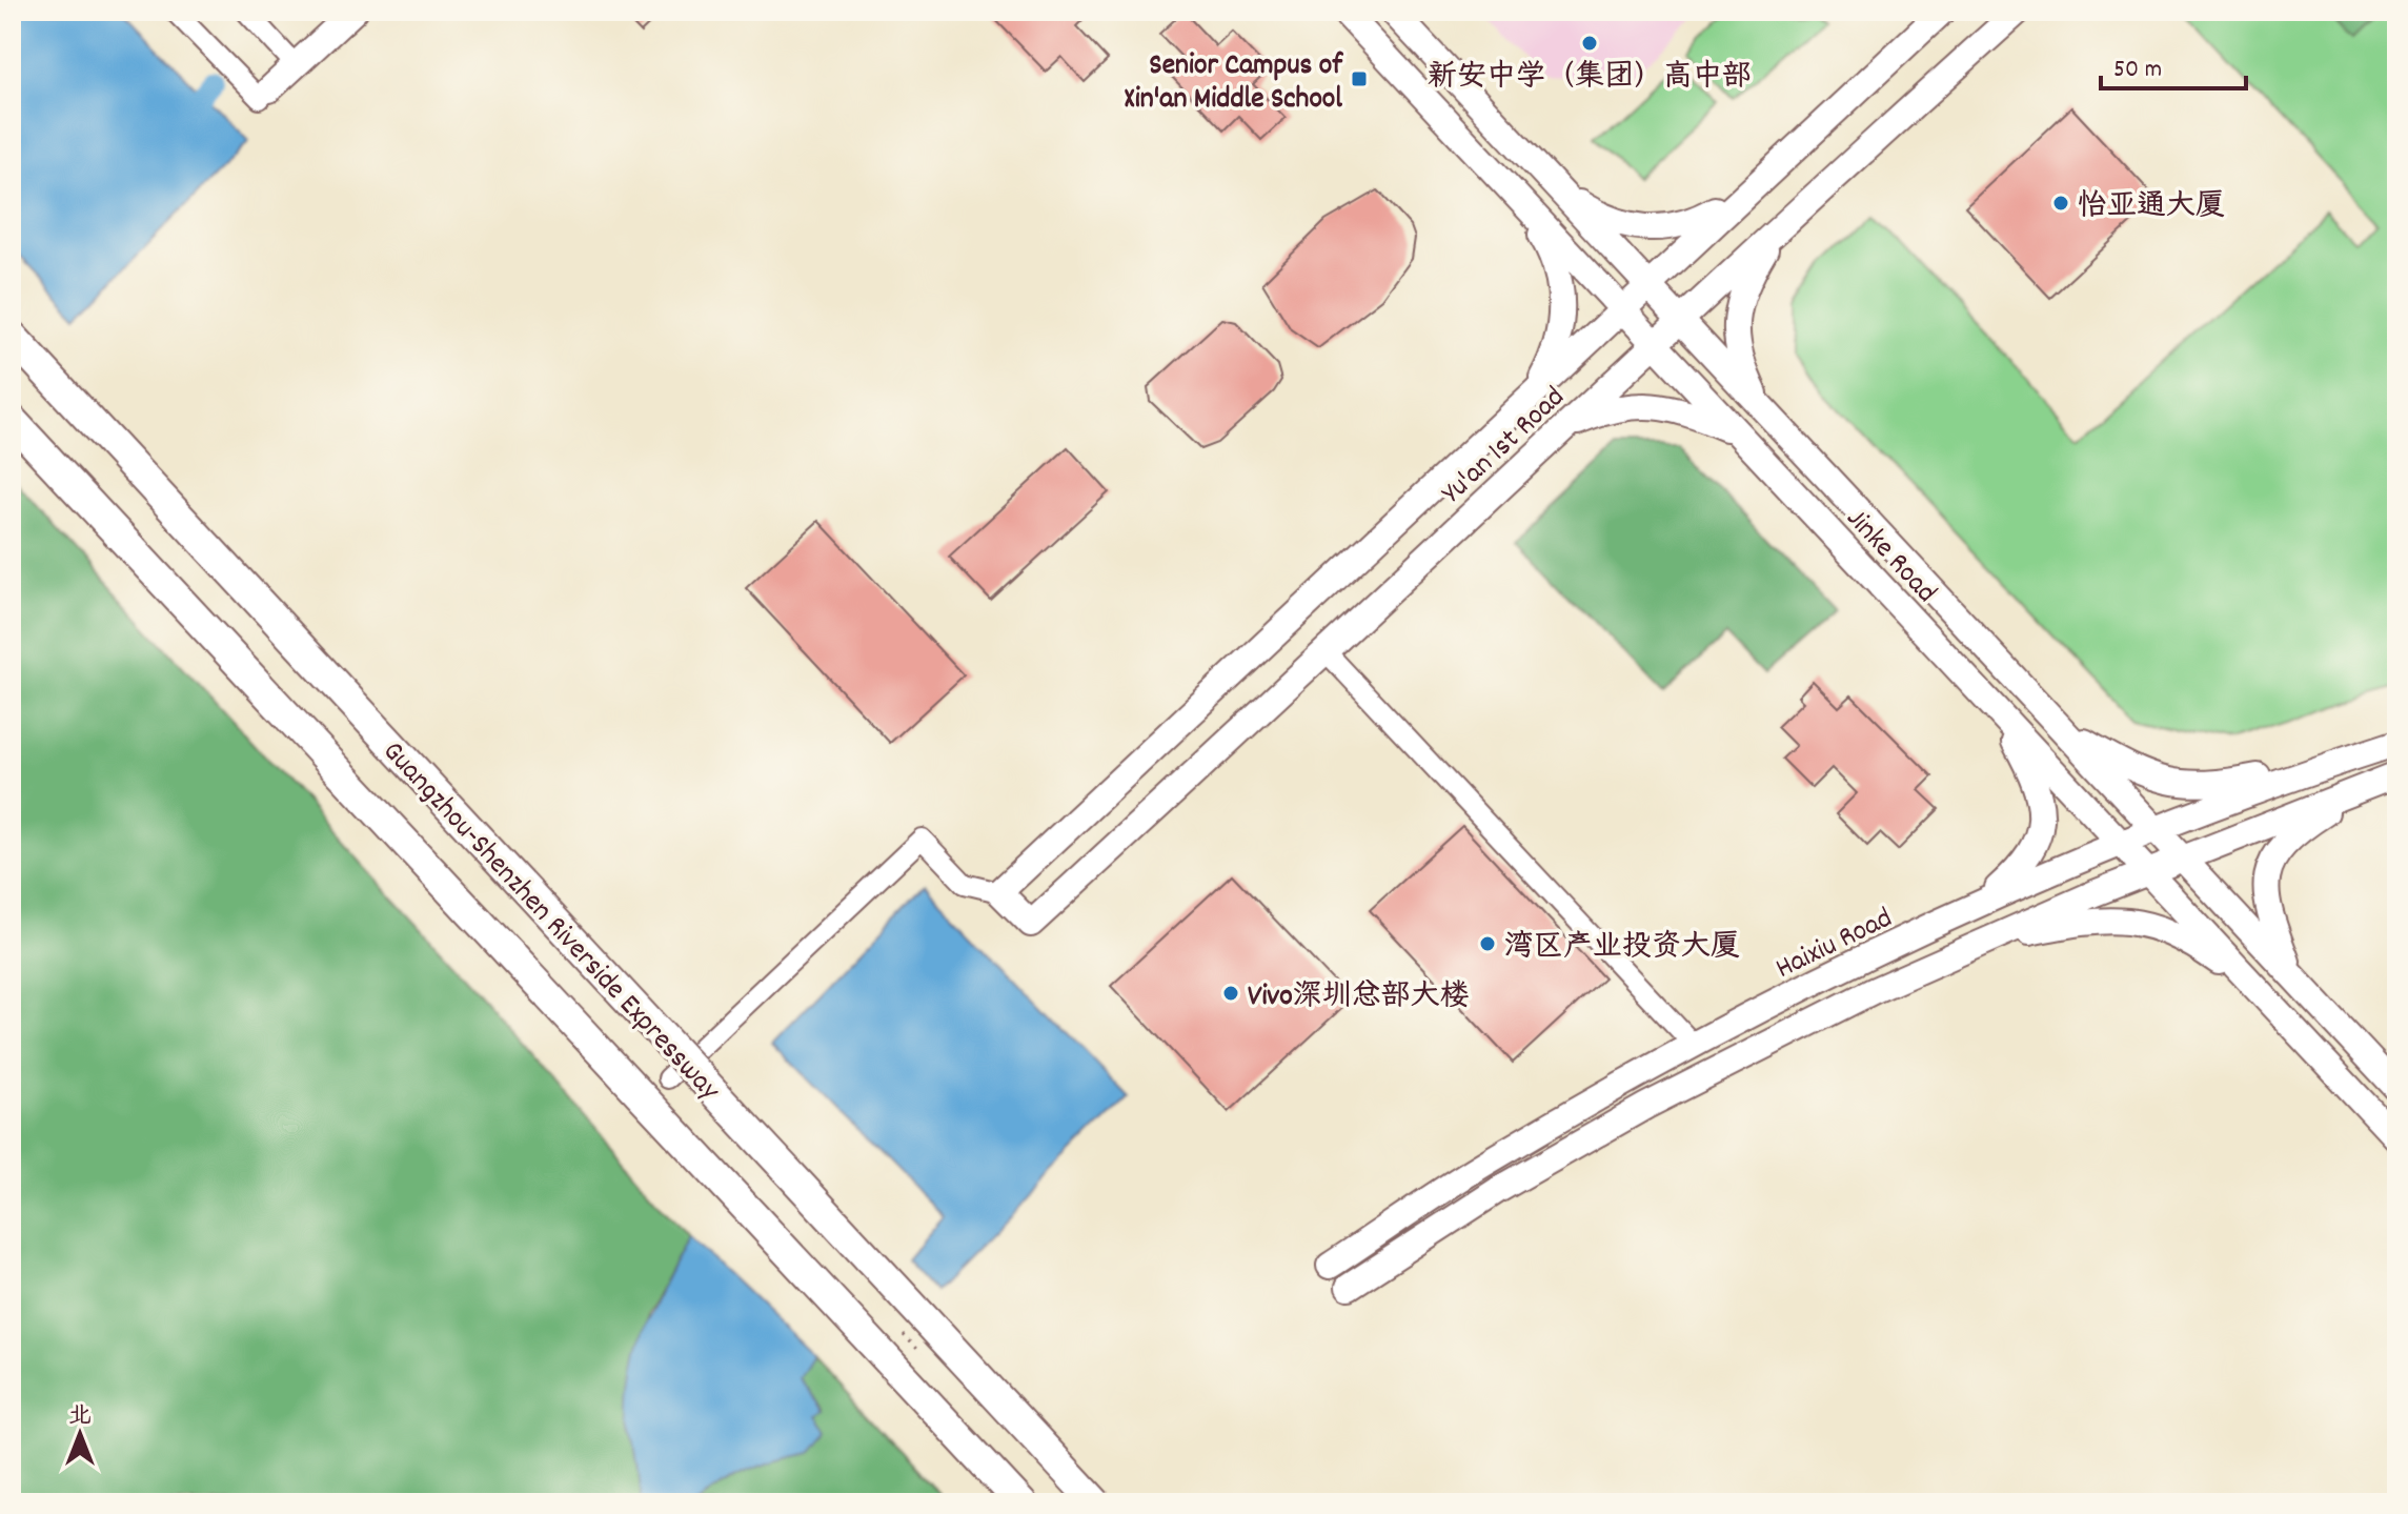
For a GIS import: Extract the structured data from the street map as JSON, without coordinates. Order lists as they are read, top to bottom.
{
  "streets": {
    "highway": ["Guangzhou-Shenzhen Riverside Expressway"],
    "main road": ["Yu'an 1st Road", "Jinke Road", "Haixiu Road"]
  },
  "crossings": [
    ["Yu'an 1st Road", "Jinke Road"],
    ["Jinke Road", "Haixiu Road"]
  ],
  "places": {
    "other": [
      "新安中学（集团）高中部",
      "怡亚通大厦",
      "湾区产业投资大厦",
      "Vivo深圳总部大楼"
    ],
    "transit": ["Senior Campus of Xin'an Middle School"]
  },
  "scale_bar": "50 m",
  "north": "top"
}
